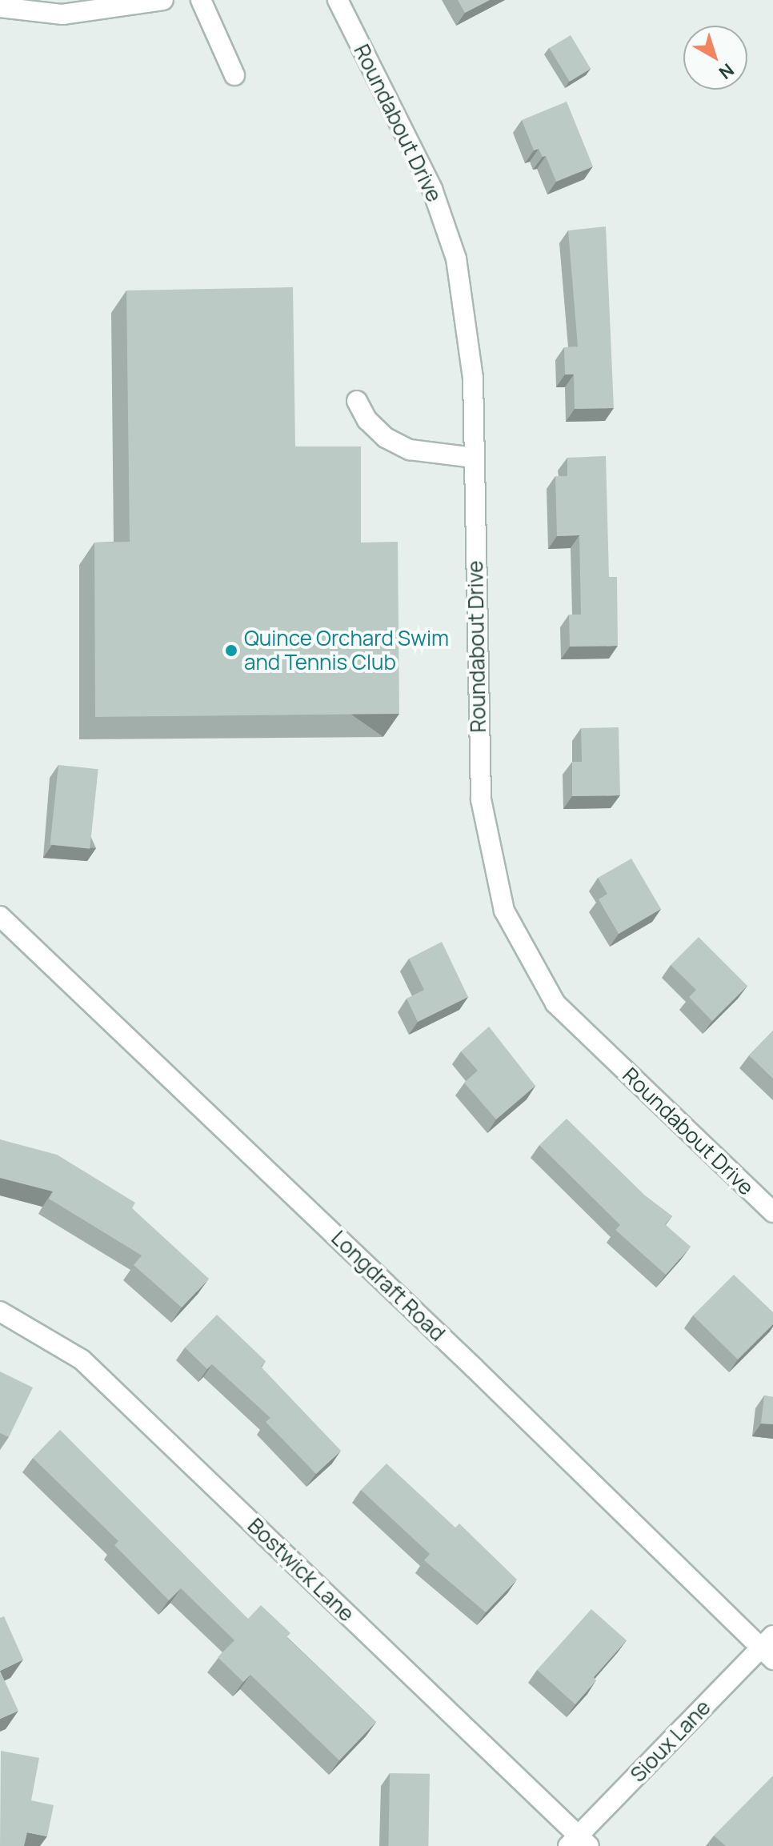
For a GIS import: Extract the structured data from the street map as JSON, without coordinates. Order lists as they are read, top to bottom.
{
  "streets": {
    "street": [
      "Roundabout Drive",
      "Longdraft Road",
      "Bostwick Lane",
      "Sioux Lane"
    ]
  },
  "crossings": [
    ["Longdraft Road", "Sioux Lane"],
    ["Bostwick Lane", "Sioux Lane"]
  ],
  "places": ["Quince Orchard Swim and Tennis Club"],
  "north": "bottom right"
}
